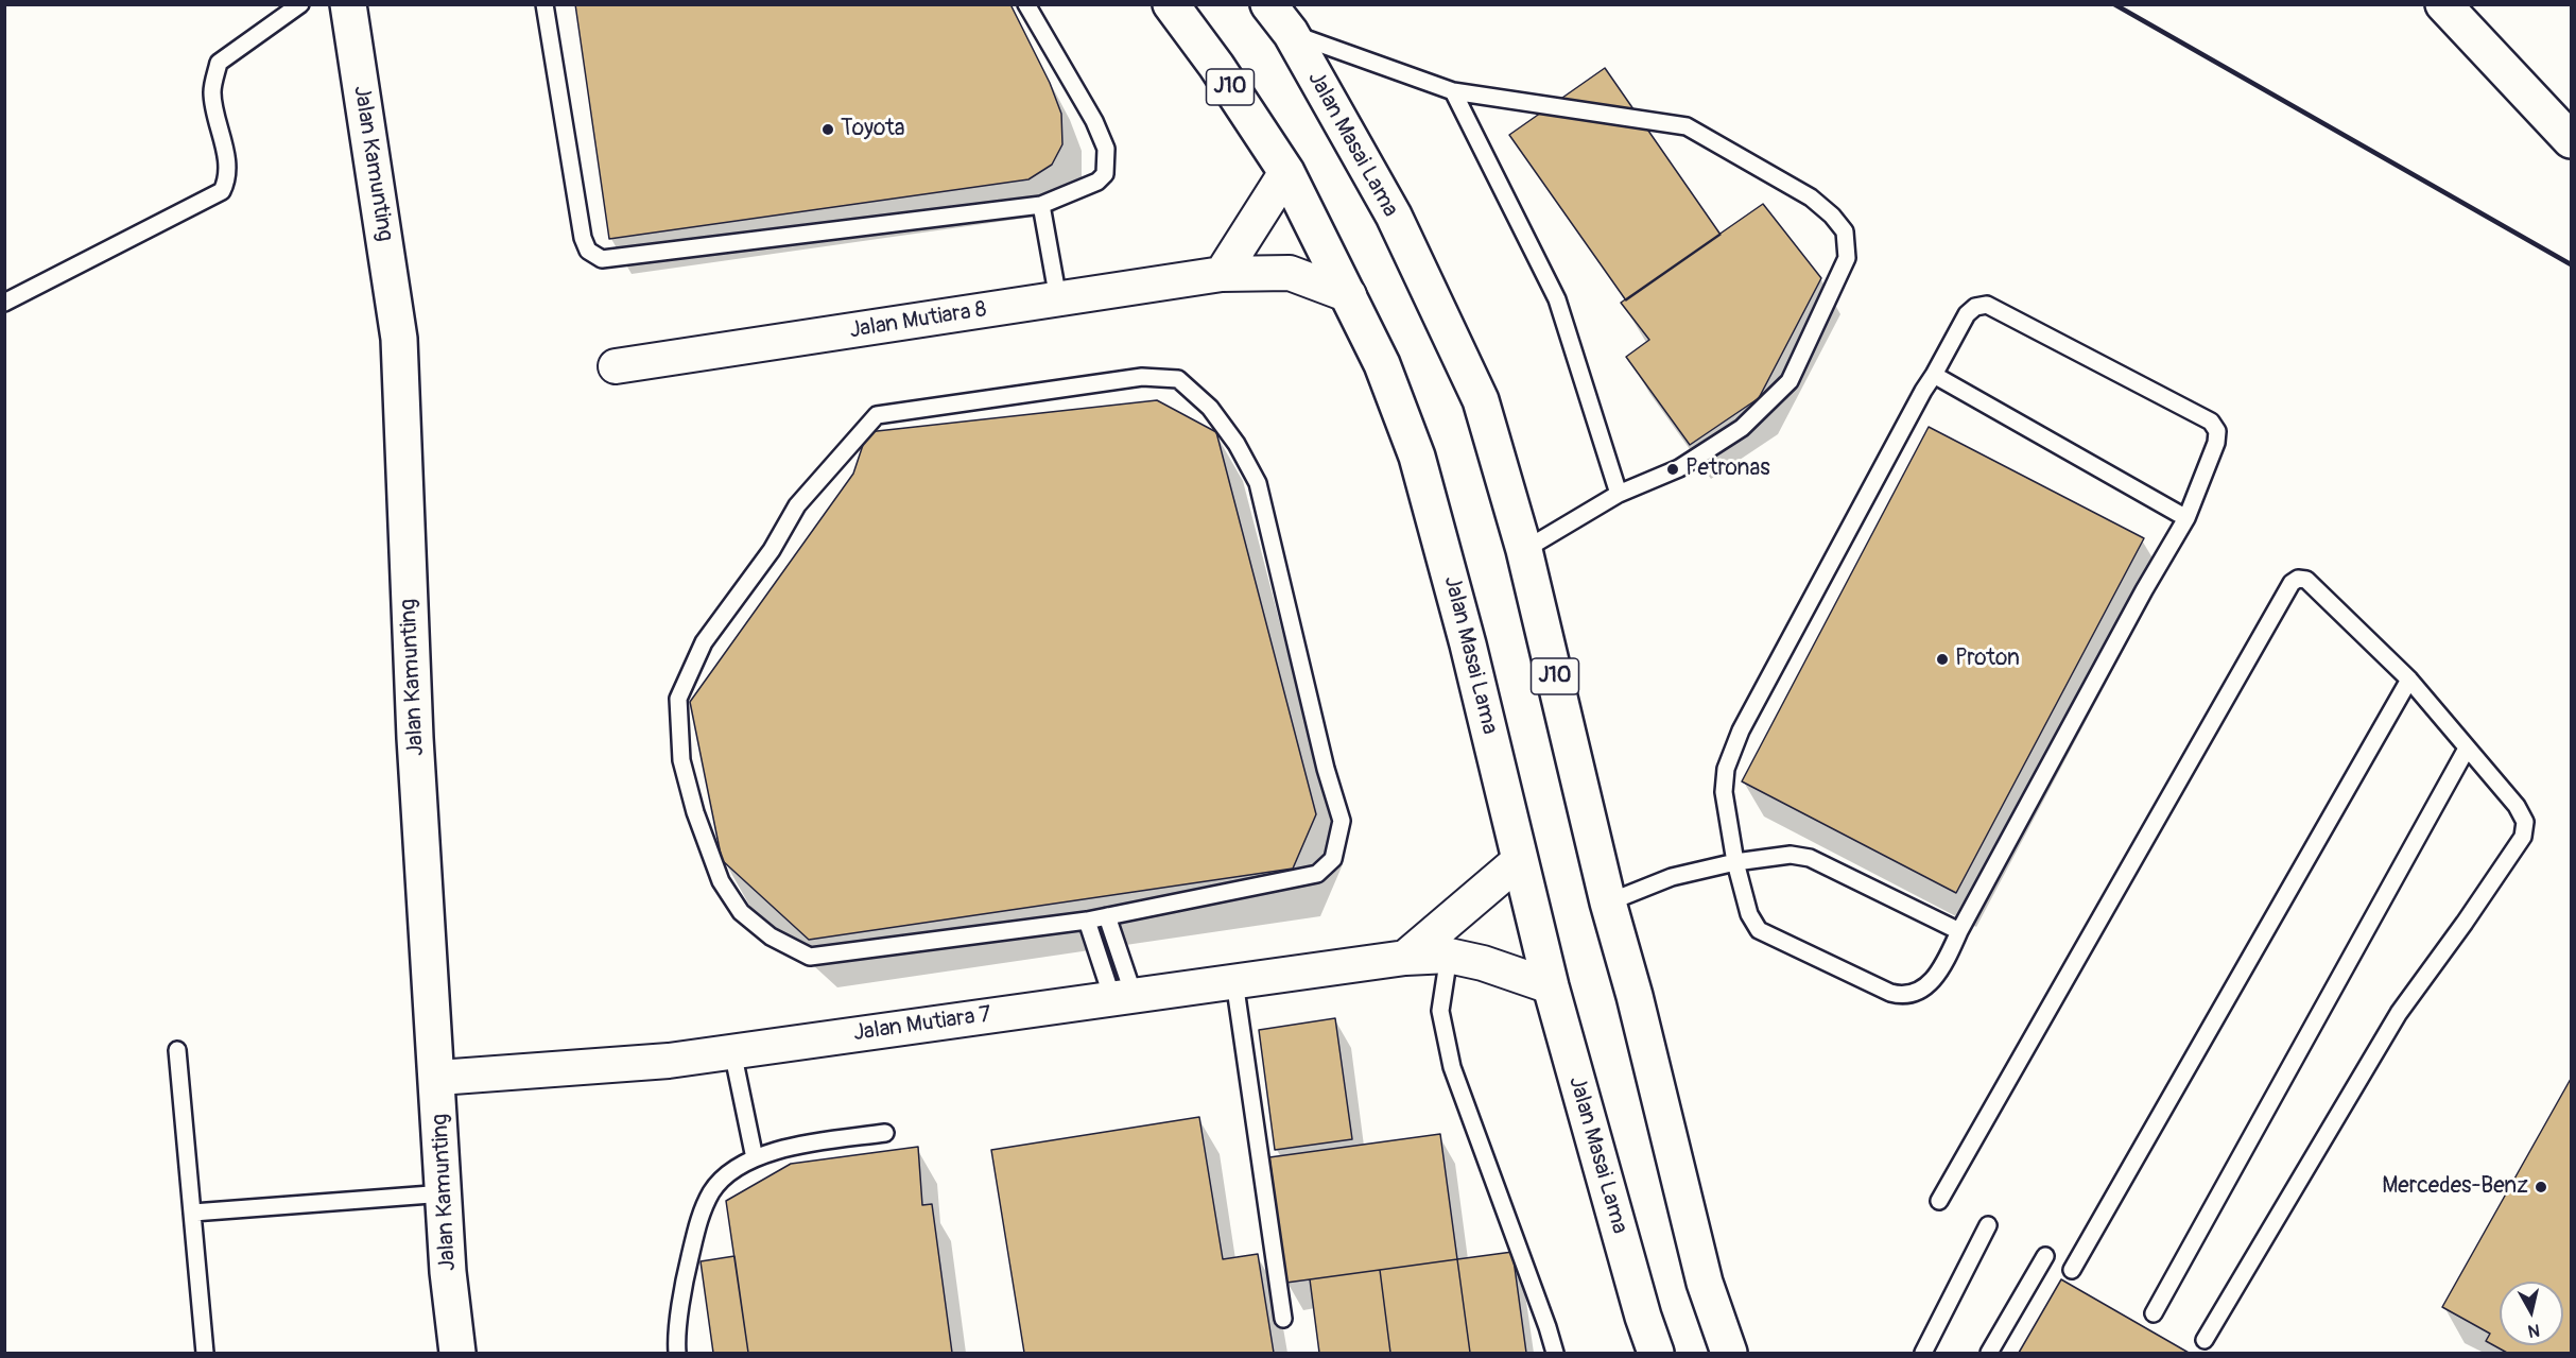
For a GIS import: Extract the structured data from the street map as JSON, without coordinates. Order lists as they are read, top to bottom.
{
  "streets": {
    "main road": ["J10", "Jalan Masai Lama", "Jalan Kamunting"],
    "street": ["Jalan Mutiara 8", "Jalan Mutiara 7"]
  },
  "crossings": [
    ["Jalan Masai Lama", "Jalan Mutiara 8"],
    ["Jalan Masai Lama", "Jalan Mutiara 7"],
    ["Jalan Kamunting", "Jalan Mutiara 7"]
  ],
  "places": [
    "Toyota",
    "Petronas",
    "Proton",
    "Mercedes-Benz"
  ],
  "north": "bottom"
}
